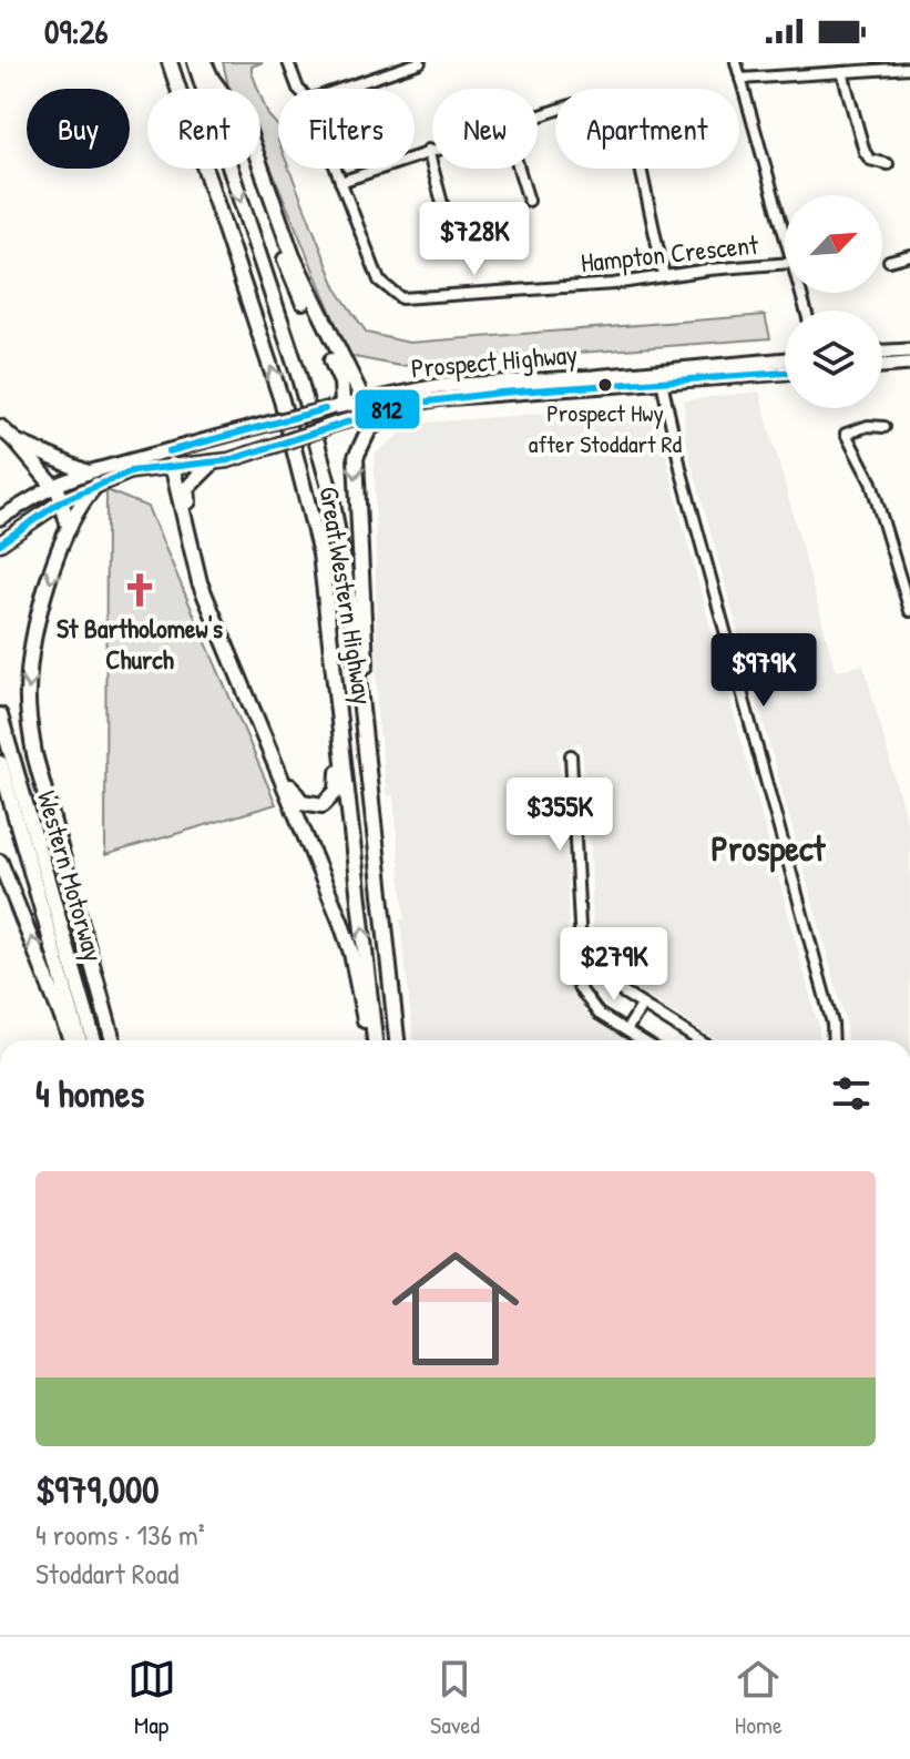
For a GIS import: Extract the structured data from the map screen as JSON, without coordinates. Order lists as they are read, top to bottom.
{
  "streets": {
    "highway": ["Great Western Highway", "Western Motorway"],
    "main road": ["Prospect Highway"],
    "street": ["Hampton Crescent"]
  },
  "districts": ["Prospect"],
  "places": {
    "other": ["Prospect Hwy after Stoddart Rd"],
    "church": ["St Bartholomew's Church"]
  },
  "lines": ["transit line 812"],
  "north": "top right",
  "page": {
    "status": "09:26",
    "chip": [
      "Buy",
      "Rent",
      "Filters",
      "New",
      "Apartment"
    ],
    "price": [
      "$728K",
      "$979K",
      "$355K",
      "$279K"
    ],
    "heading": "4 homes",
    "list": [
      {
        "name": "$979,000",
        "note": "4 rooms · 136 m² · Stoddart Road"
      }
    ],
    "tabs": ["Map", "Saved", "Home"]
  }
}
